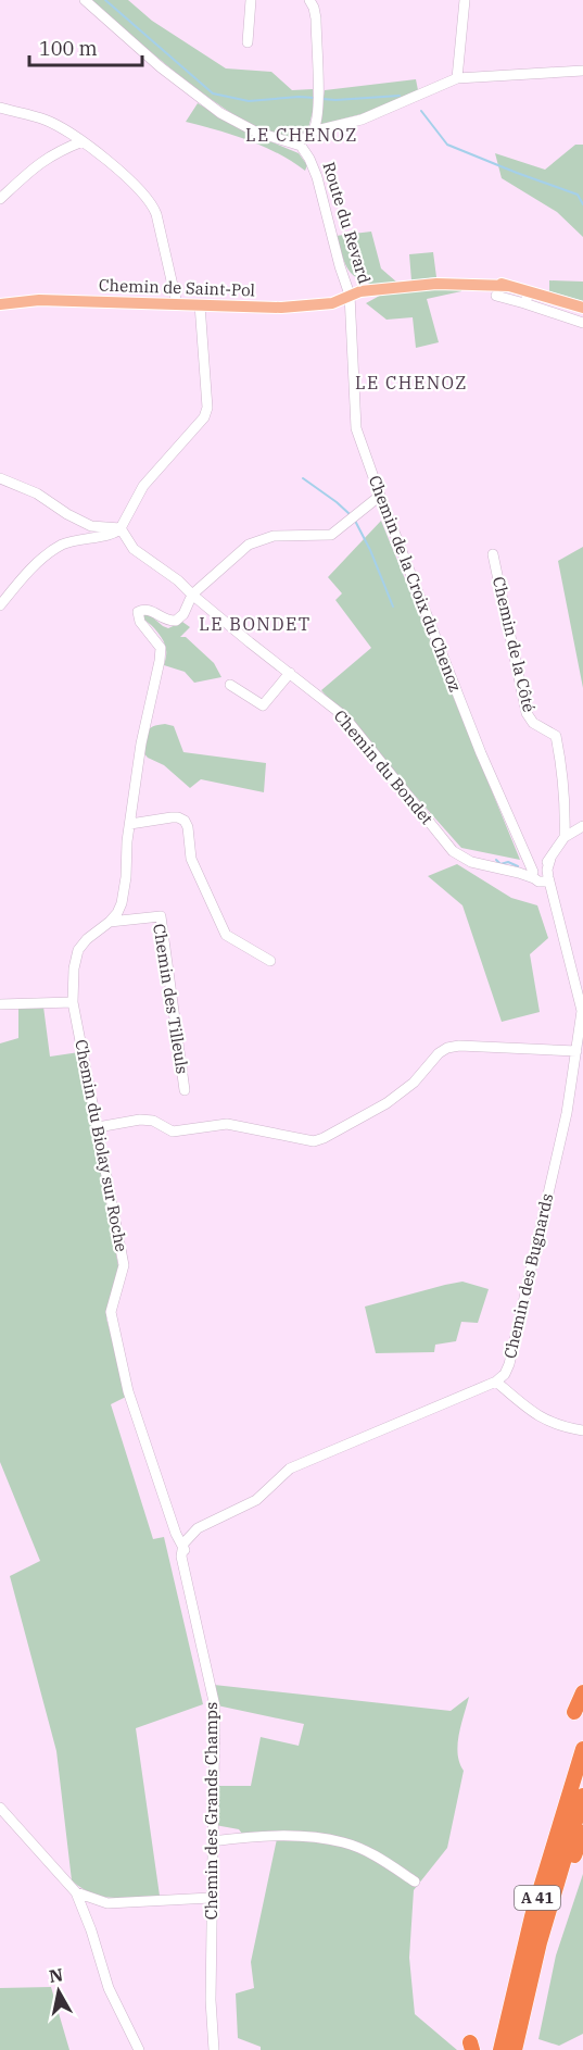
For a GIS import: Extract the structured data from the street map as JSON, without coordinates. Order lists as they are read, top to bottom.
{
  "streets": {
    "highway": ["A 41"],
    "main road": ["Route du Revard", "Chemin de Saint-Pol"],
    "street": [
      "Chemin de la Croix du Chenoz",
      "Chemin de la Côté",
      "Chemin du Bondet",
      "Chemin des Tilleuls",
      "Chemin du Biolay sur Roche",
      "Chemin des Bugnards",
      "Chemin des Grands Champs"
    ]
  },
  "crossings": [
    ["Route du Revard", "Chemin de Saint-Pol"],
    ["Route du Revard", "Chemin de la Croix du Chenoz"],
    ["Chemin de Saint-Pol", "Chemin de la Croix du Chenoz"],
    ["Chemin de la Croix du Chenoz", "Chemin du Bondet"],
    ["Chemin de la Croix du Chenoz", "Chemin des Bugnards"],
    ["Chemin du Bondet", "Chemin des Bugnards"],
    ["Chemin des Tilleuls", "Chemin du Biolay sur Roche"],
    ["Chemin du Biolay sur Roche", "Chemin des Grands Champs"]
  ],
  "districts": ["LE CHENOZ", "LE CHENOZ", "LE BONDET"],
  "scale_bar": "100 m",
  "north": "top"
}
